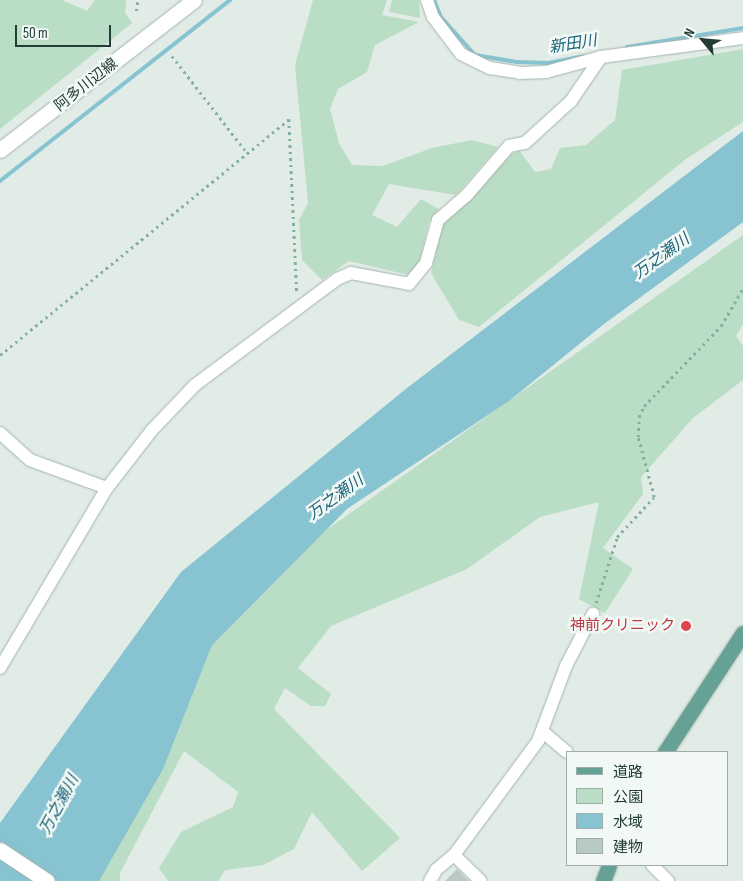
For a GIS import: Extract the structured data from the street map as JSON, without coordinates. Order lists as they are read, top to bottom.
{
  "streets": {
    "main road": ["阿多川辺線"]
  },
  "water": ["新田川", "万之瀬川"],
  "places": ["神前クリニック"],
  "legend": [
    "道路",
    "公園",
    "水域",
    "建物"
  ],
  "scale_bar": "50 m",
  "north": "top left"
}
